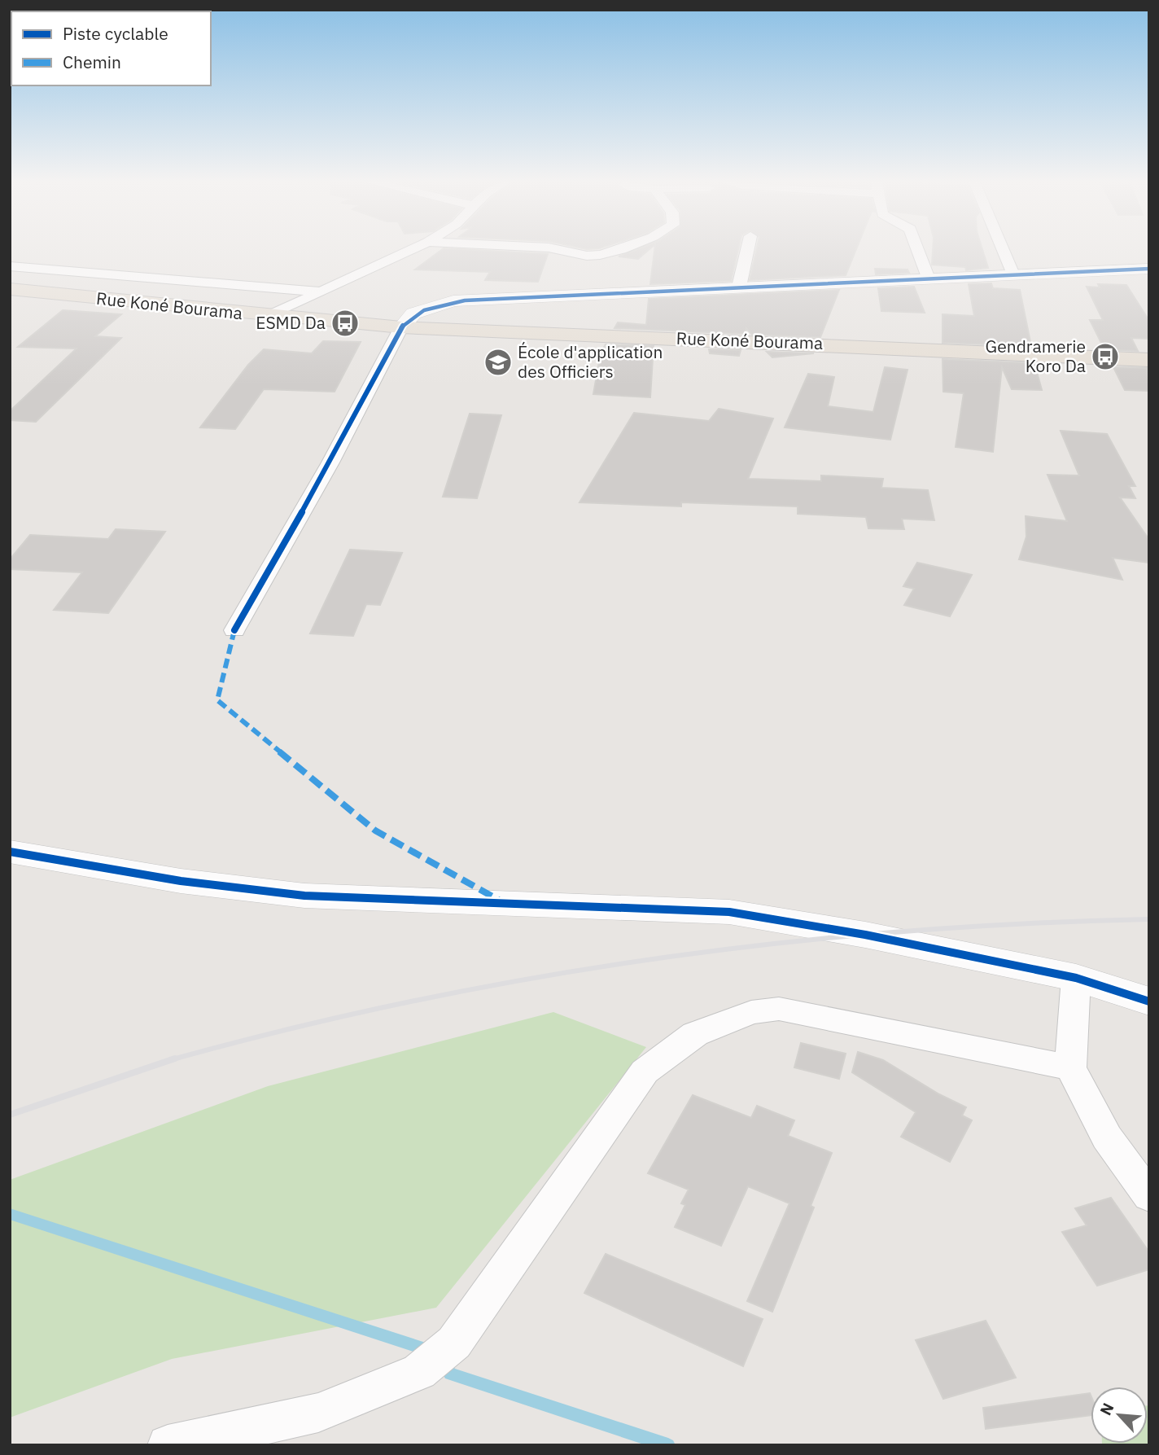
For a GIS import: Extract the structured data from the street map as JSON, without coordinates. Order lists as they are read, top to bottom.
{
  "streets": {
    "highway": ["Rue Koné Bourama"]
  },
  "places": {
    "bus stop": ["ESMD Da", "Gendramerie Koro Da"],
    "school or university": ["École d'application des Officiers"]
  },
  "legend": ["Piste cyclable", "Chemin"],
  "north": "top left"
}
